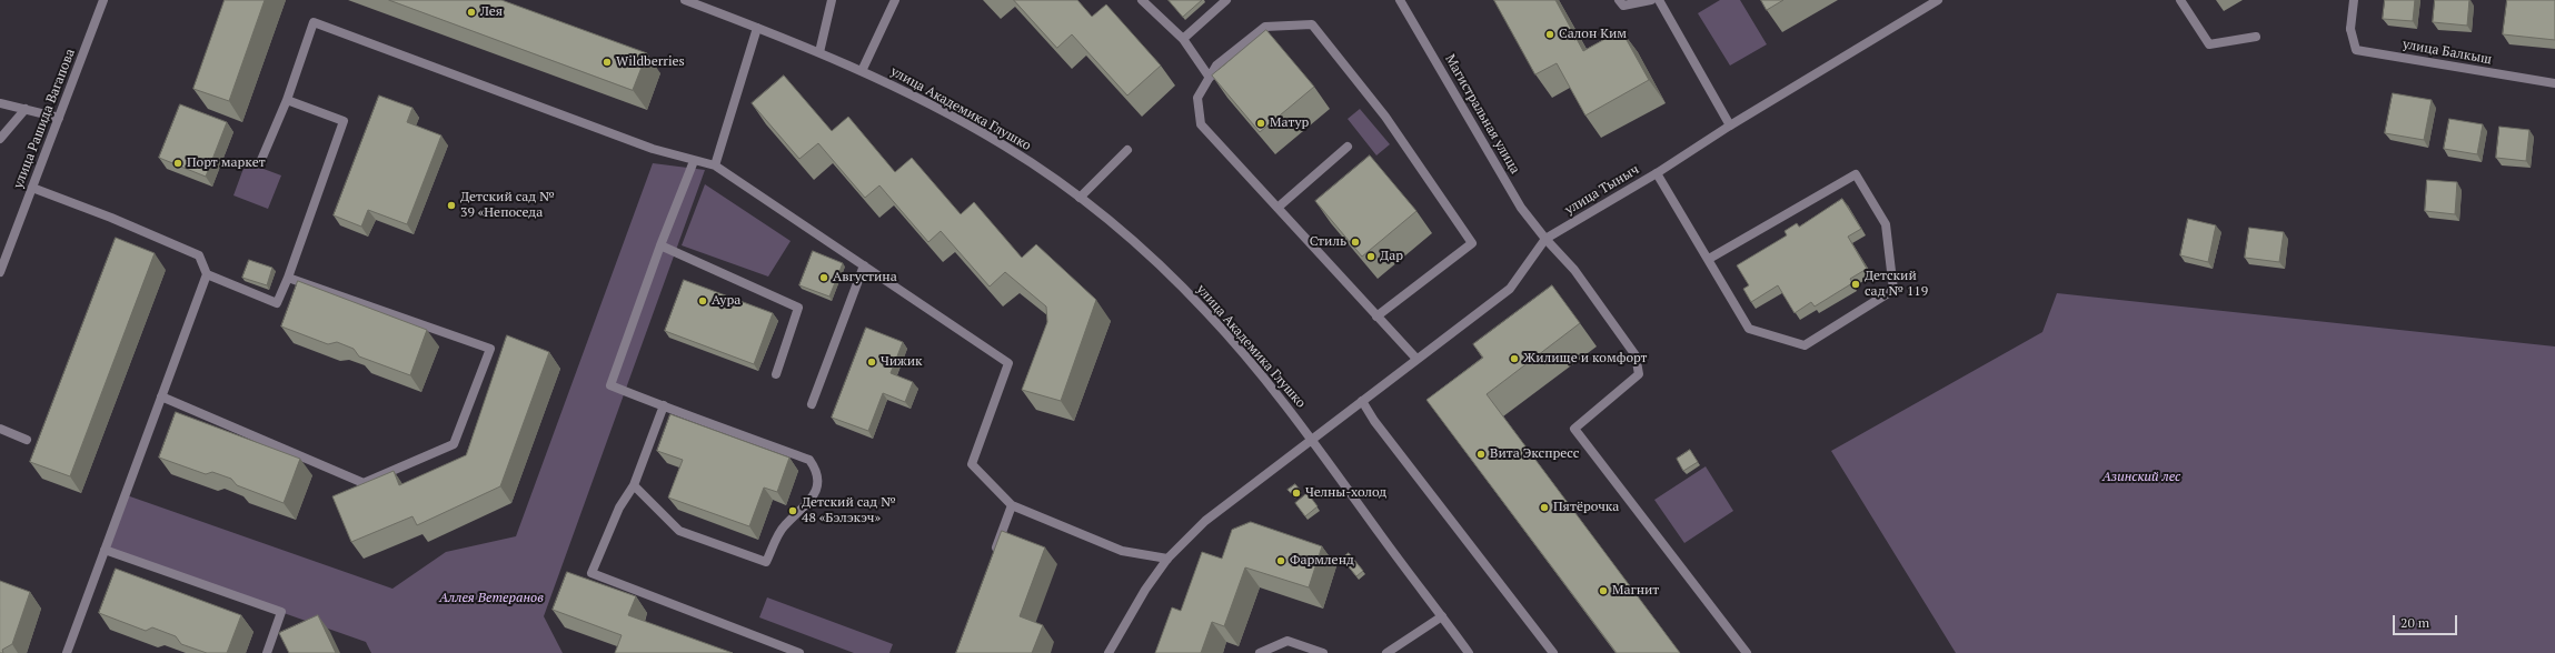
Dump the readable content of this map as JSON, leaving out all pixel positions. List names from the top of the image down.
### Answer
{
  "streets": {
    "street": [
      "улица Балкыш",
      "улица Академика Глушко",
      "Магистральная улица",
      "улица Рашида Вагапова",
      "улица Тыныч"
    ]
  },
  "crossings": [
    ["улица Академика Глушко", "улица Тыныч"],
    ["Магистральная улица", "улица Тыныч"]
  ],
  "parks": ["Азинский лес", "Аллея Ветеранов"],
  "places": [
    "Лея",
    "Салон Ким",
    "Wildberries",
    "Матур",
    "Порт маркет",
    "Детский сад № 39 «Непоседа",
    "Стиль",
    "Дар",
    "Августина",
    "Детский сад № 119",
    "Аура",
    "Жилище и комфорт",
    "Чижик",
    "Вита Экспресс",
    "Челны-холод",
    "Пятёрочка",
    "Детский сад № 48 «Бэлэкэч»",
    "Фармленд",
    "Магнит"
  ],
  "scale_bar": "20 m"
}
